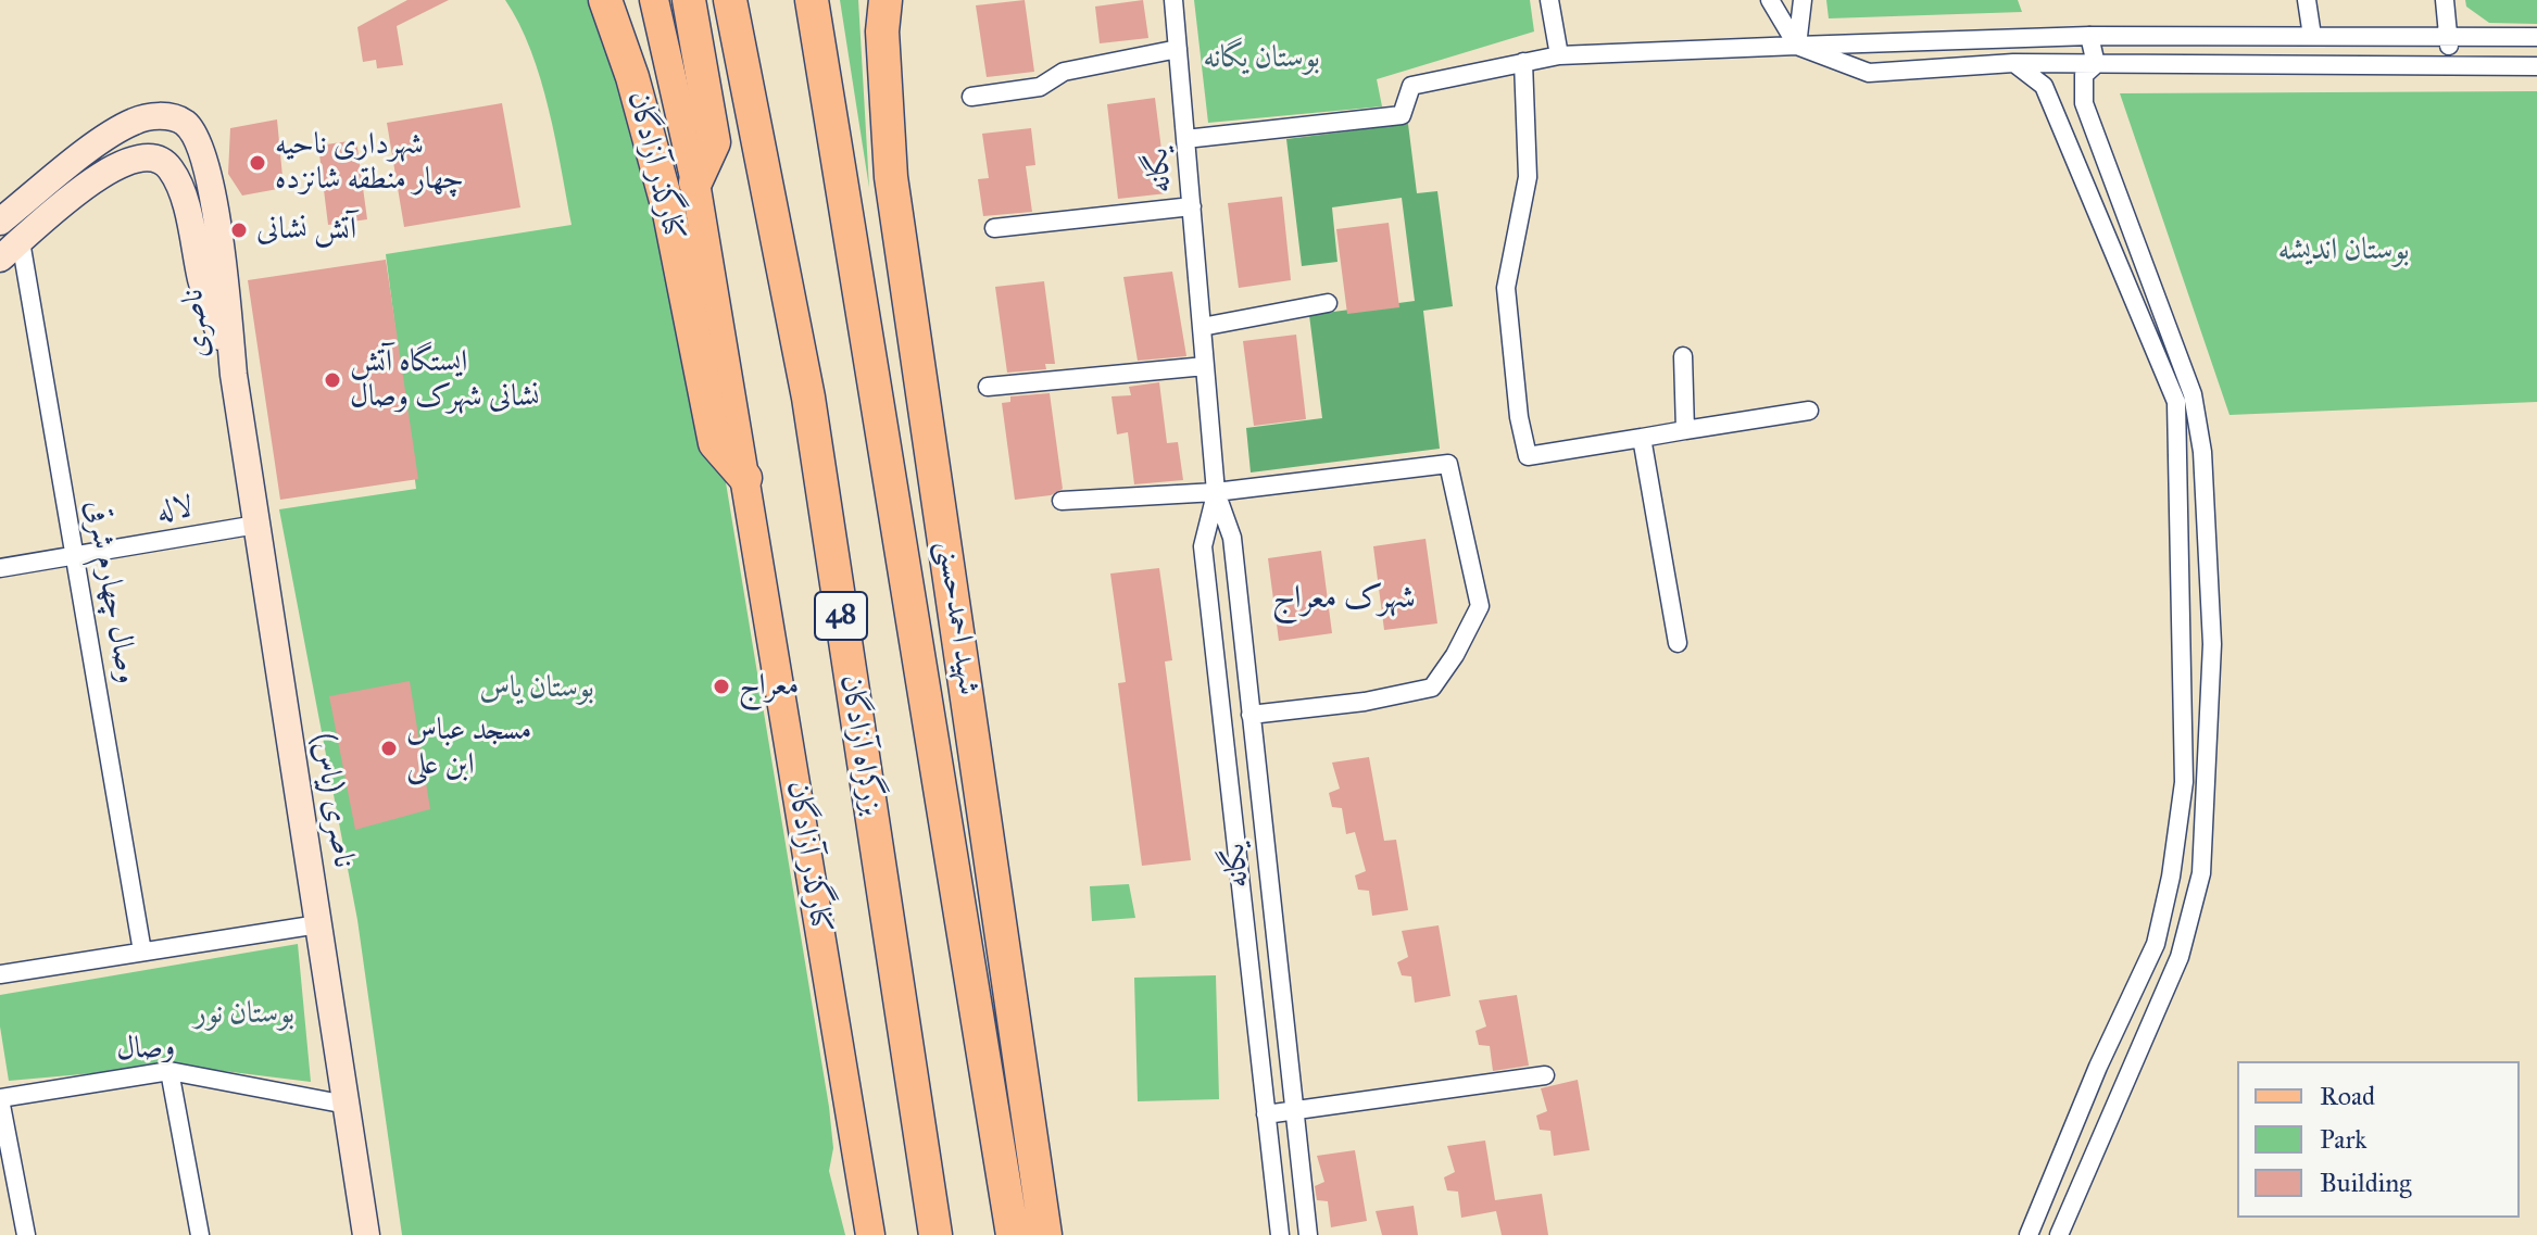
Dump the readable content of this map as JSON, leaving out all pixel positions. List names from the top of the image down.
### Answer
{
  "streets": {
    "highway": [
      "کنارگذر آزادگان",
      "48",
      "شهید احمدحسنی",
      "بزرگراه آزادگان"
    ],
    "street": [
      "یگانه",
      "ناصری",
      "لاله",
      "وصال چهارم شرقی",
      "ناصری (یاس)",
      "وصال"
    ]
  },
  "crossings": [
    ["ناصری", "وصال چهارم شرقی"],
    ["ناصری", "ناصری (یاس)"],
    ["لاله", "وصال چهارم شرقی"],
    ["لاله", "ناصری (یاس)"],
    ["ناصری (یاس)", "وصال"]
  ],
  "districts": ["شهرک معراج"],
  "parks": [
    "بوستان یگانه",
    "بوستان اندیشه",
    "بوستان یاس",
    "بوستان نور"
  ],
  "places": [
    "شهرداری ناحیه چهار منطقه شانزده",
    "آتش نشانی",
    "ایستگاه آتش نشانی شهرک وصال",
    "معراج",
    "مسجد عباس ابن علی"
  ],
  "legend": ["Road", "Park", "Building"]
}
